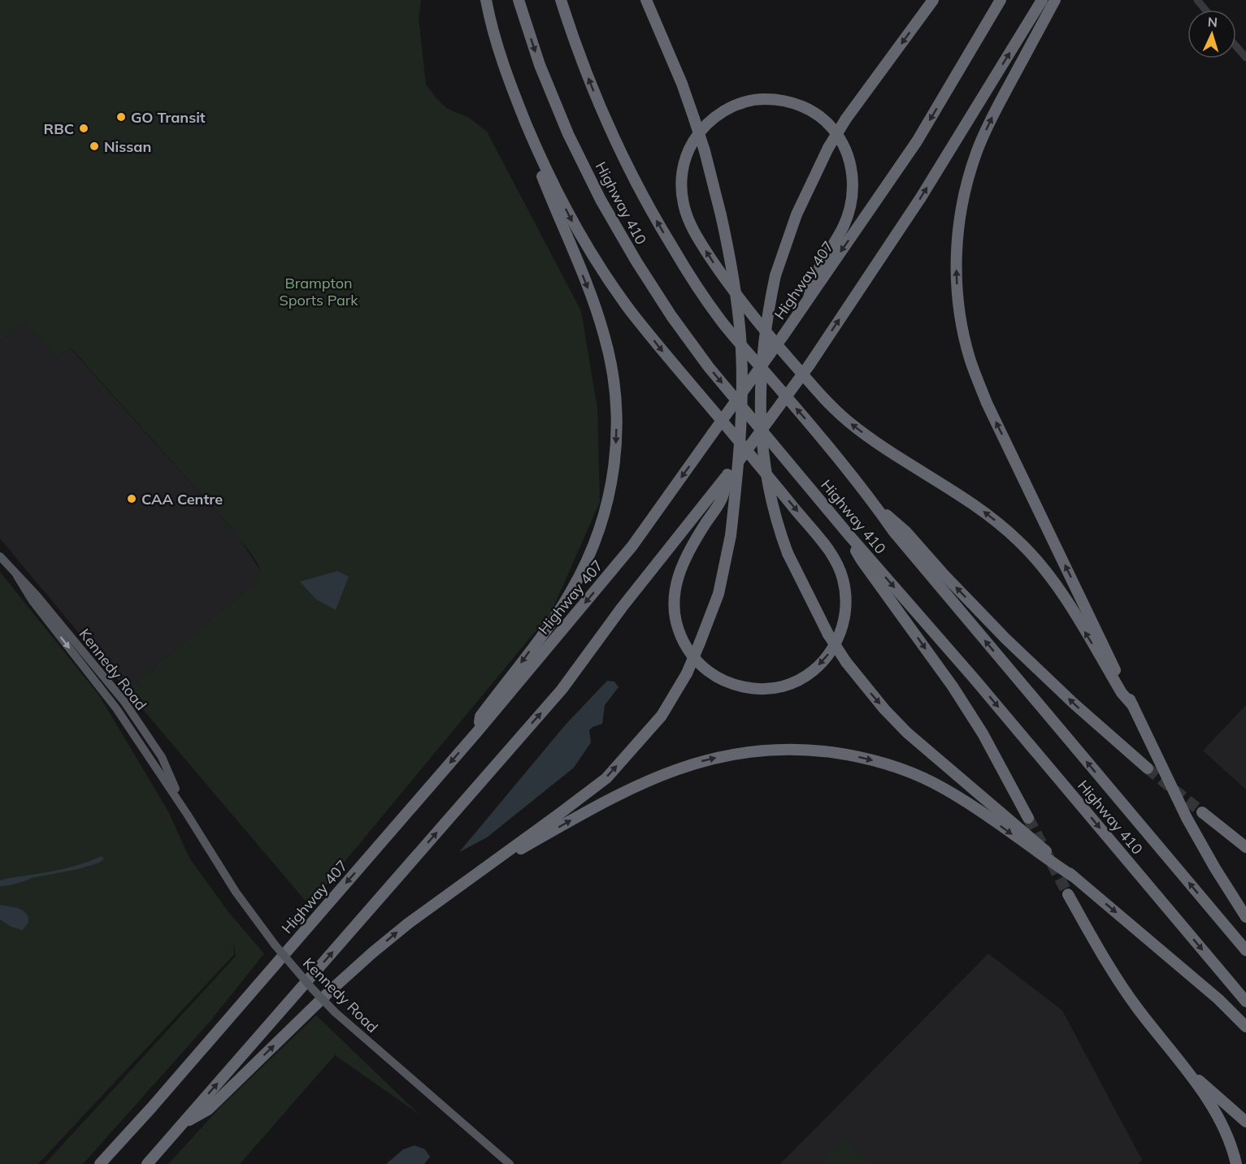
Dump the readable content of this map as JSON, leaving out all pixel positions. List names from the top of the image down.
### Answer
{
  "streets": {
    "highway": ["Highway 410", "Highway 407"],
    "main road": ["Kennedy Road"]
  },
  "parks": ["Brampton Sports Park"],
  "places": [
    "GO Transit",
    "RBC",
    "Nissan",
    "CAA Centre"
  ],
  "north": "top"
}
